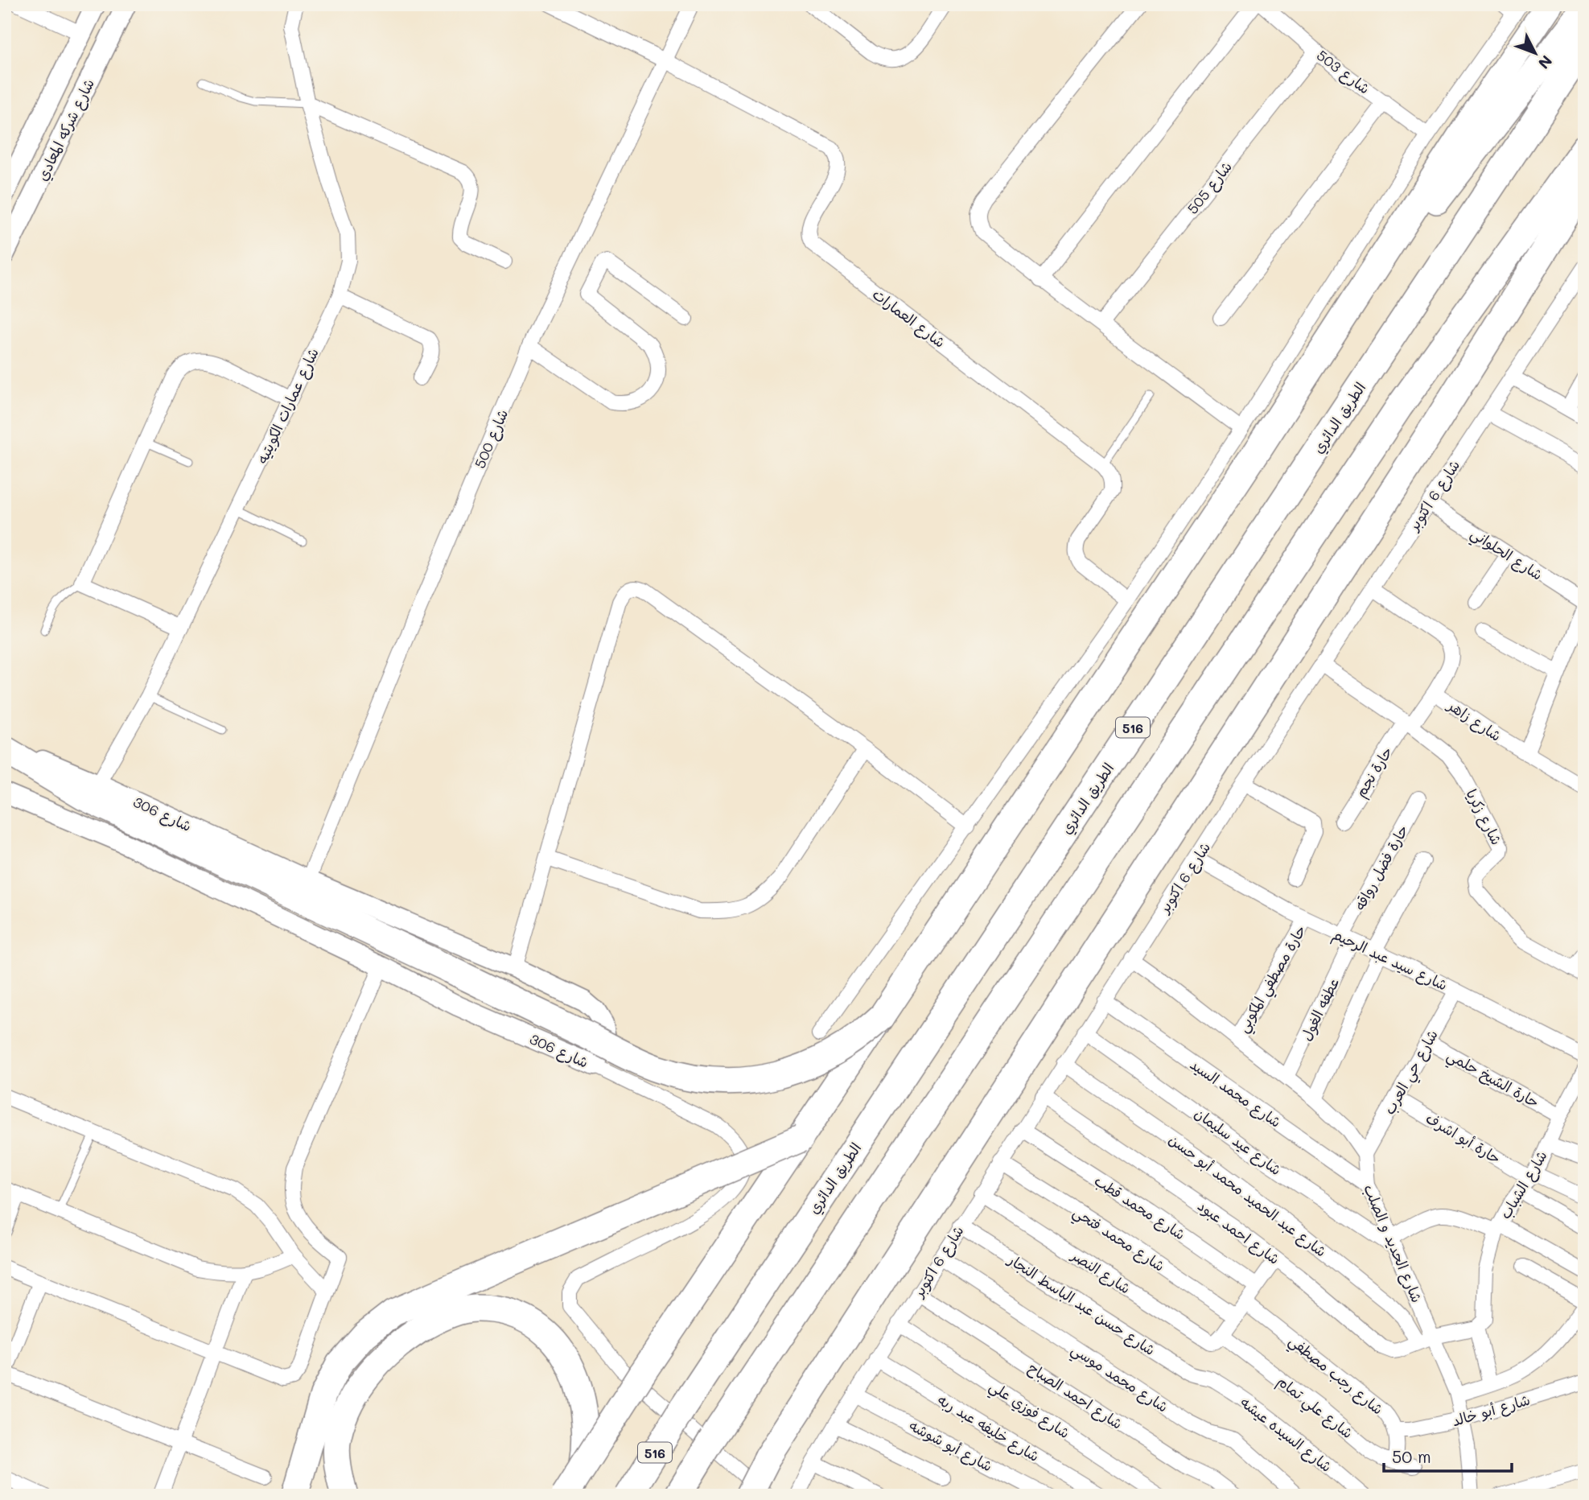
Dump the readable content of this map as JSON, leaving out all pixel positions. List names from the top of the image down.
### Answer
{
  "streets": {
    "highway": ["الطريق الدائري", "516"],
    "street": [
      "شارع 503",
      "شارع شركه المعادي",
      "شارع 505",
      "شارع العمارات",
      "شارع عمارات الكويتيه",
      "شارع 500",
      "شارع 6 اكتوبر",
      "شارع الحلواني",
      "شارع زاهر",
      "حارة نجم",
      "شارع 306",
      "شارع زكريا",
      "حارة فضل رواقه",
      "شارع سيد عبد الرحيم",
      "حارة مصطفي المكوبي",
      "عطفه الغول",
      "شارع حي العرب",
      "حارة الشيخ حلمي",
      "شارع محمد السيد",
      "حارة أبو اشرف",
      "شارع عيد سليمان",
      "شارع الشباب",
      "شارع عبد الحميد محمد أبو حسن",
      "شارع محمد قطب",
      "شارع احمد عبود",
      "شارع محمد فتحي",
      "شارع الحديد و الصلب",
      "شارع النصر",
      "شارع حسن عبد الباسط النجار",
      "شارع رجب مصطفي",
      "شارع محمد موسي",
      "شارع احمد الصباح",
      "شارع علي تمام",
      "شارع فوزي علي",
      "شارع أبو خالد",
      "شارع خليفه عبد ربه",
      "شارع السيده عيشه",
      "شارع أبو شوشه"
    ]
  },
  "crossings": [
    ["شارع 503", "شارع 505"],
    ["شارع العمارات", "شارع 500"],
    ["شارع عمارات الكويتيه", "شارع 306"],
    ["شارع 500", "شارع 306"],
    ["شارع 6 اكتوبر", "شارع الحلواني"],
    ["شارع 6 اكتوبر", "شارع زاهر"],
    ["شارع 6 اكتوبر", "شارع زكريا"],
    ["شارع 6 اكتوبر", "شارع سيد عبد الرحيم"],
    ["شارع 6 اكتوبر", "شارع محمد السيد"],
    ["شارع 6 اكتوبر", "شارع عيد سليمان"],
    ["شارع 6 اكتوبر", "شارع عبد الحميد محمد أبو حسن"],
    ["شارع 6 اكتوبر", "شارع محمد قطب"],
    ["شارع 6 اكتوبر", "شارع احمد عبود"],
    ["شارع 6 اكتوبر", "شارع محمد فتحي"],
    ["شارع 6 اكتوبر", "شارع النصر"],
    ["شارع 6 اكتوبر", "شارع حسن عبد الباسط النجار"],
    ["شارع 6 اكتوبر", "شارع محمد موسي"],
    ["شارع 6 اكتوبر", "شارع احمد الصباح"],
    ["شارع 6 اكتوبر", "شارع فوزي علي"],
    ["شارع 6 اكتوبر", "شارع خليفه عبد ربه"],
    ["شارع 6 اكتوبر", "شارع أبو شوشه"],
    ["شارع زاهر", "حارة نجم"],
    ["حارة نجم", "شارع زكريا"],
    ["حارة فضل رواقه", "شارع سيد عبد الرحيم"],
    ["حارة فضل رواقه", "عطفه الغول"],
    ["شارع سيد عبد الرحيم", "حارة مصطفي المكوبي"],
    ["شارع سيد عبد الرحيم", "عطفه الغول"],
    ["شارع سيد عبد الرحيم", "شارع حي العرب"],
    ["شارع حي العرب", "حارة الشيخ حلمي"],
    ["شارع حي العرب", "حارة أبو اشرف"],
    ["شارع حي العرب", "شارع الحديد و الصلب"],
    ["حارة الشيخ حلمي", "شارع الشباب"],
    ["شارع محمد السيد", "شارع الحديد و الصلب"],
    ["حارة أبو اشرف", "شارع الشباب"],
    ["شارع عيد سليمان", "شارع الحديد و الصلب"],
    ["شارع عبد الحميد محمد أبو حسن", "شارع احمد عبود"],
    ["شارع احمد عبود", "شارع الحديد و الصلب"],
    ["شارع الحديد و الصلب", "شارع أبو خالد"],
    ["شارع النصر", "شارع علي تمام"],
    ["شارع حسن عبد الباسط النجار", "شارع السيده عيشه"],
    ["شارع رجب مصطفي", "شارع أبو خالد"]
  ],
  "scale_bar": "50 m",
  "north": "bottom right"
}
